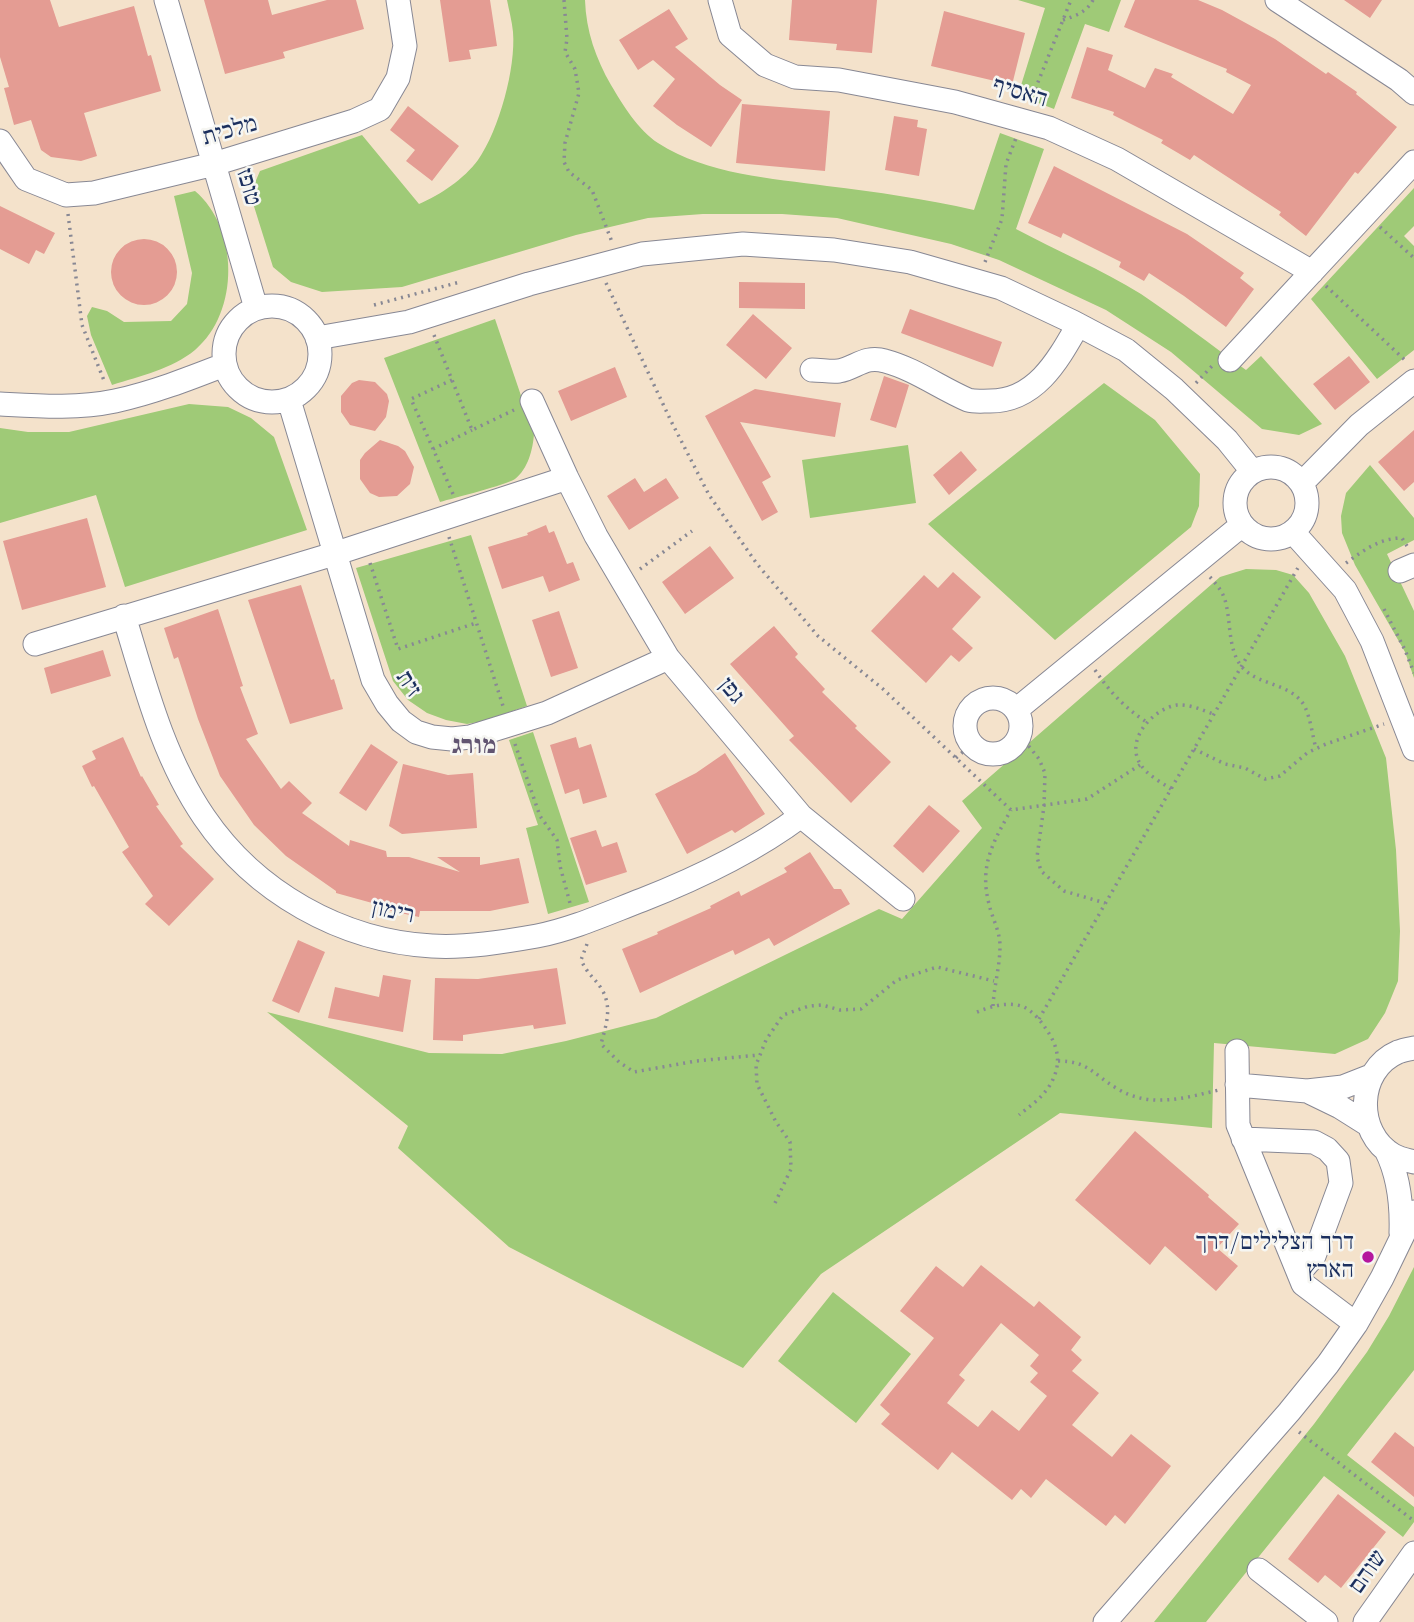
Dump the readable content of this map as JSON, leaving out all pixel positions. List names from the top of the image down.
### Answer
{
  "streets": {
    "street": [
      "האסיף",
      "מלכית",
      "טופז",
      "זית",
      "גפן",
      "רימון",
      "שוהם"
    ]
  },
  "crossings": [
    ["מלכית", "טופז"],
    ["טופז", "זית"],
    ["זית", "גפן"],
    ["גפן", "רימון"]
  ],
  "districts": ["מורג"],
  "places": ["דרך הצלילים/דרך הארץ"]
}
